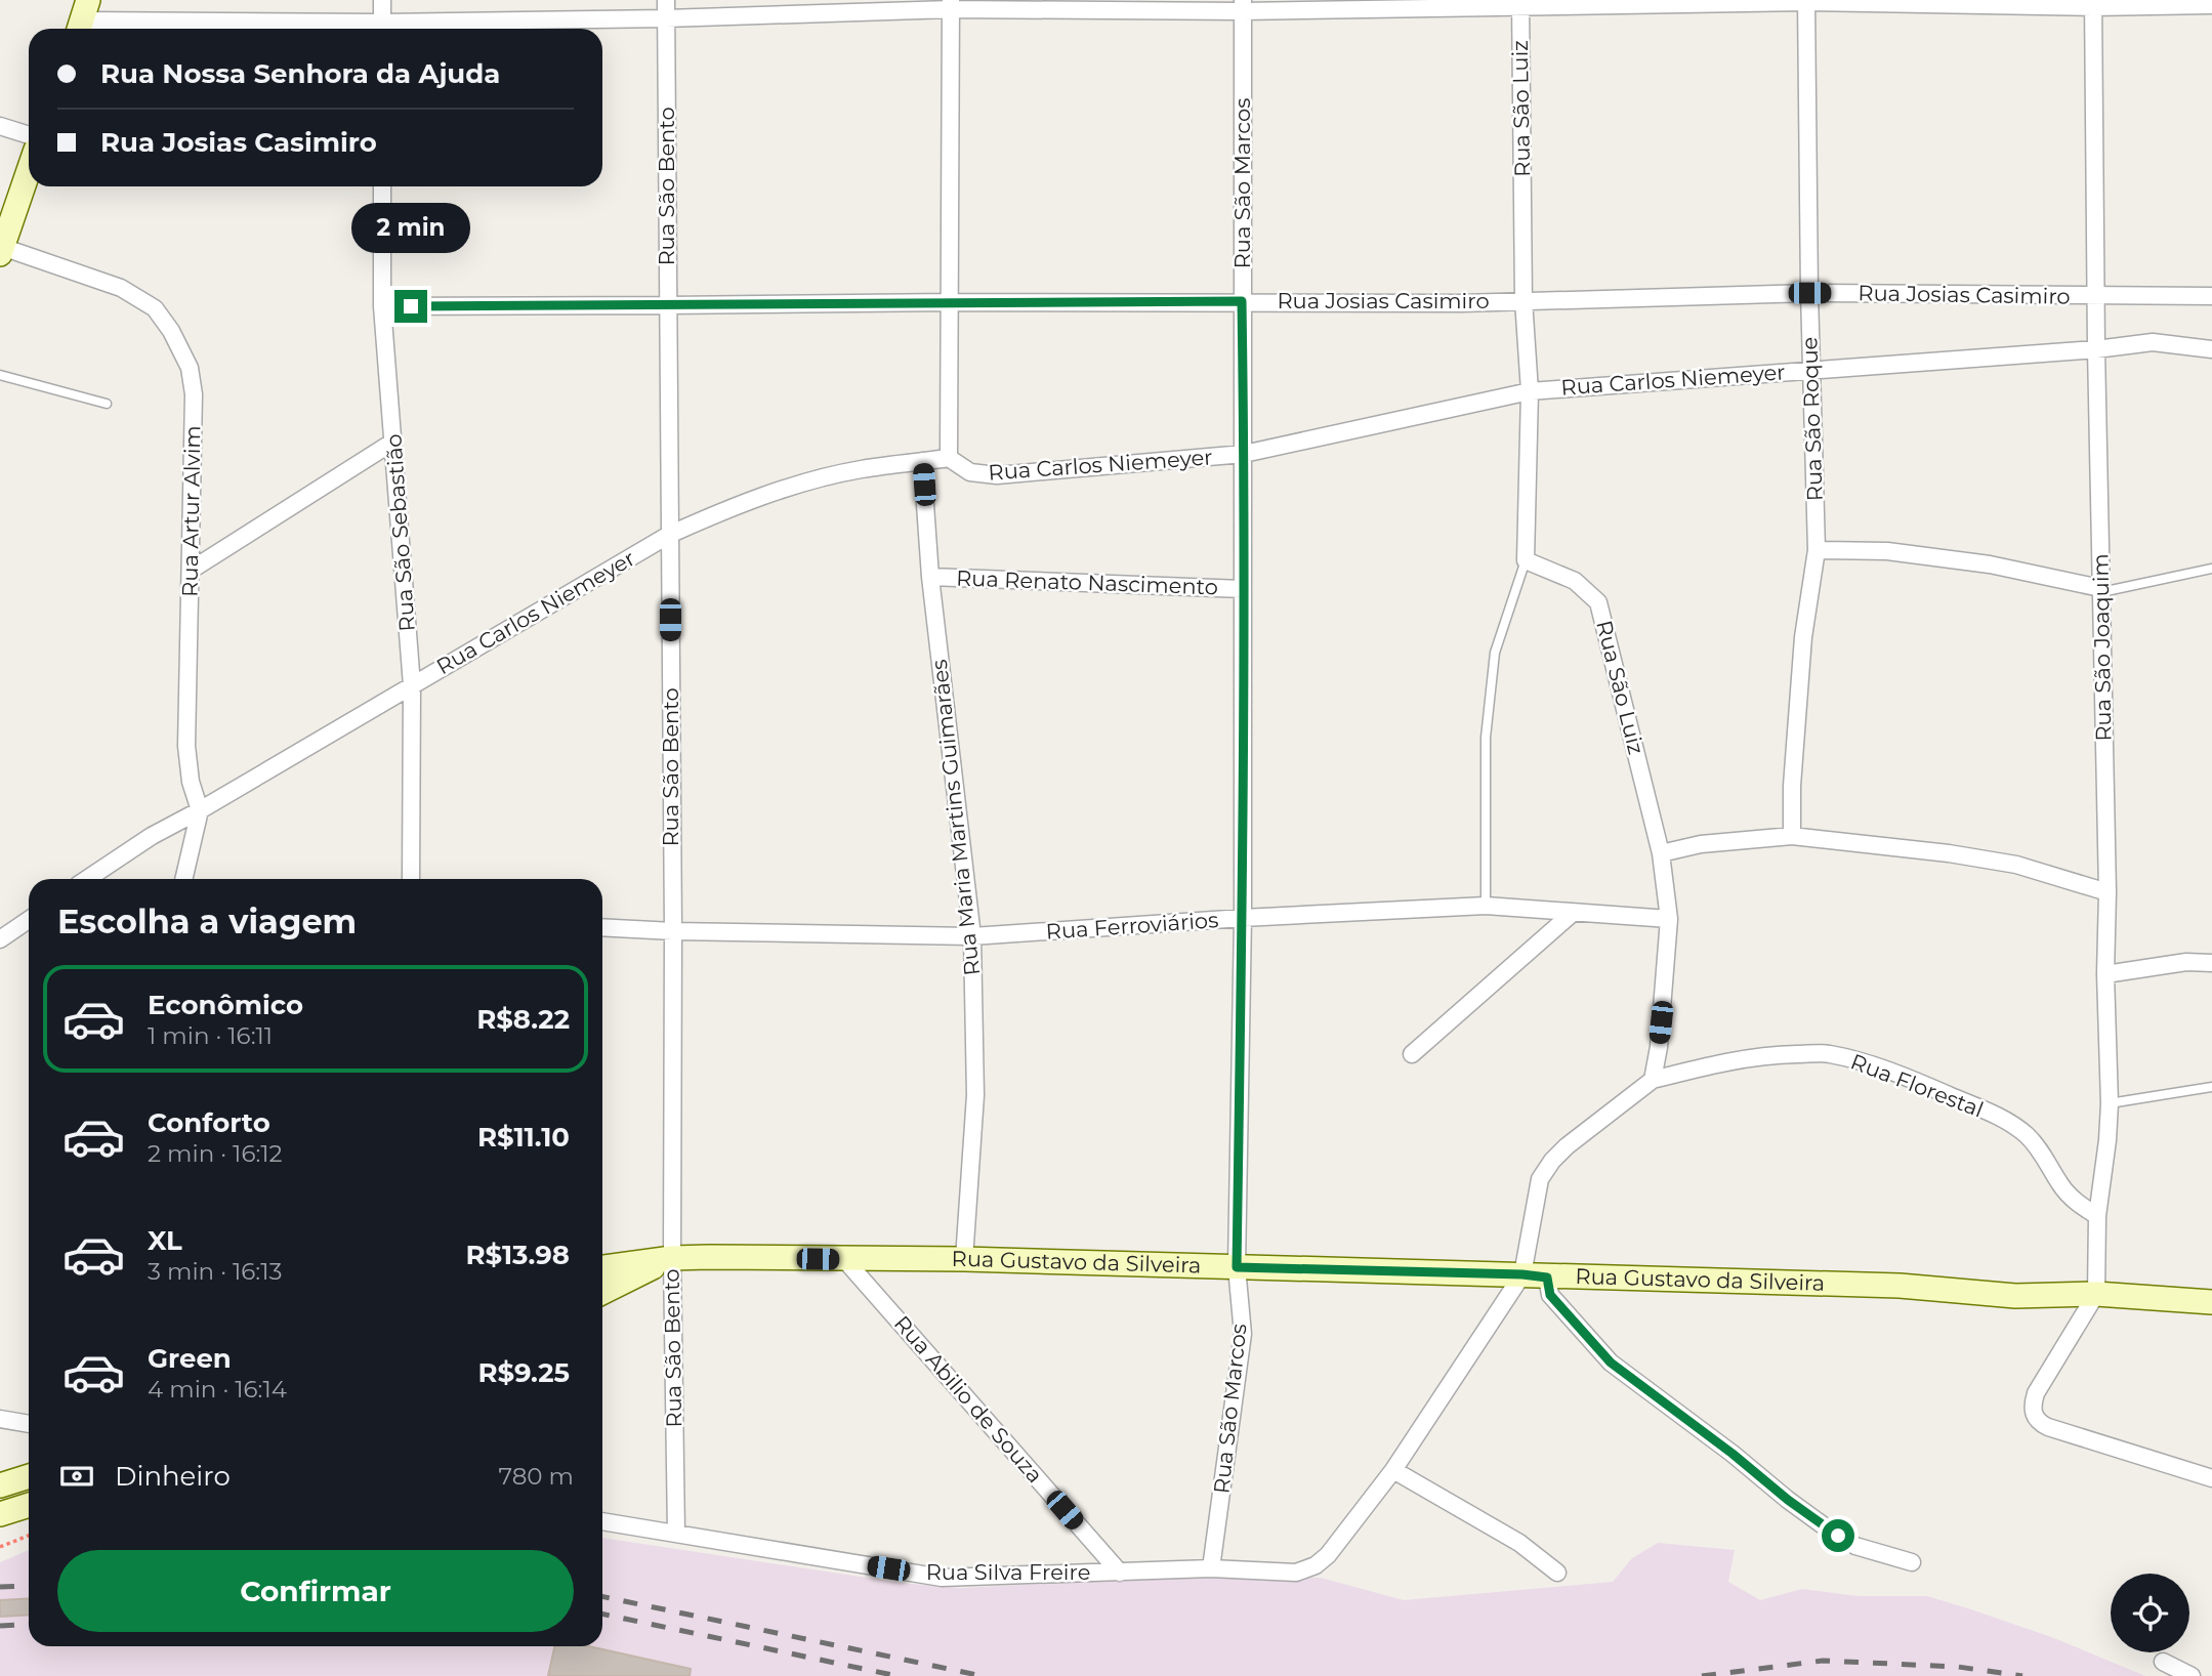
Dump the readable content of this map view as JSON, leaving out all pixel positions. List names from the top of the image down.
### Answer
{
  "streets": {
    "main road": ["Rua Gustavo da Silveira"],
    "street": [
      "Rua São Luiz",
      "Rua São Marcos",
      "Rua São Bento",
      "Rua Josias Casimiro",
      "Rua Carlos Niemeyer",
      "Rua São Roque",
      "Rua Artur Alvim",
      "Rua São Sebastião",
      "Rua Renato Nascimento",
      "Rua São Joaquim",
      "Rua Maria Martins Guimarães",
      "Rua Ferroviários",
      "Rua Florestal",
      "Rua Abilio de Souza",
      "Rua Silva Freire"
    ]
  },
  "crossings": [
    ["Rua São Luiz", "Rua Josias Casimiro"],
    ["Rua São Luiz", "Rua Carlos Niemeyer"],
    ["Rua São Luiz", "Rua Ferroviários"],
    ["Rua São Luiz", "Rua Florestal"],
    ["Rua São Marcos", "Rua Josias Casimiro"],
    ["Rua São Marcos", "Rua Carlos Niemeyer"],
    ["Rua São Marcos", "Rua Renato Nascimento"],
    ["Rua São Marcos", "Rua Ferroviários"],
    ["Rua São Marcos", "Rua Gustavo da Silveira"],
    ["Rua São Marcos", "Rua Silva Freire"],
    ["Rua São Bento", "Rua Josias Casimiro"],
    ["Rua São Bento", "Rua Carlos Niemeyer"],
    ["Rua São Bento", "Rua Ferroviários"],
    ["Rua São Bento", "Rua Gustavo da Silveira"],
    ["Rua São Bento", "Rua Silva Freire"],
    ["Rua Josias Casimiro", "Rua São Roque"],
    ["Rua Josias Casimiro", "Rua São Sebastião"],
    ["Rua Josias Casimiro", "Rua São Joaquim"],
    ["Rua Carlos Niemeyer", "Rua São Roque"],
    ["Rua Carlos Niemeyer", "Rua Artur Alvim"],
    ["Rua Carlos Niemeyer", "Rua São Sebastião"],
    ["Rua Carlos Niemeyer", "Rua São Joaquim"],
    ["Rua Carlos Niemeyer", "Rua Maria Martins Guimarães"],
    ["Rua Renato Nascimento", "Rua Maria Martins Guimarães"],
    ["Rua São Joaquim", "Rua Florestal"],
    ["Rua São Joaquim", "Rua Gustavo da Silveira"],
    ["Rua Maria Martins Guimarães", "Rua Ferroviários"],
    ["Rua Maria Martins Guimarães", "Rua Gustavo da Silveira"],
    ["Rua Gustavo da Silveira", "Rua Abilio de Souza"],
    ["Rua Abilio de Souza", "Rua Silva Freire"]
  ],
  "page": {
    "banner": ["Rua Nossa Senhora da Ajuda", "Rua Josias Casimiro"],
    "bubble": "2 min",
    "heading": "Escolha a viagem",
    "list": [
      {
        "name": "Econômico",
        "note": "1 min · 16:11",
        "value": "R$8.22"
      },
      {
        "name": "Conforto",
        "note": "2 min · 16:12",
        "value": "R$11.10"
      },
      {
        "name": "XL",
        "note": "3 min · 16:13",
        "value": "R$13.98"
      },
      {
        "name": "Green",
        "note": "4 min · 16:14",
        "value": "R$9.25"
      }
    ],
    "pay": ["Dinheiro", "780 m"],
    "buttons": "Confirmar"
  }
}
